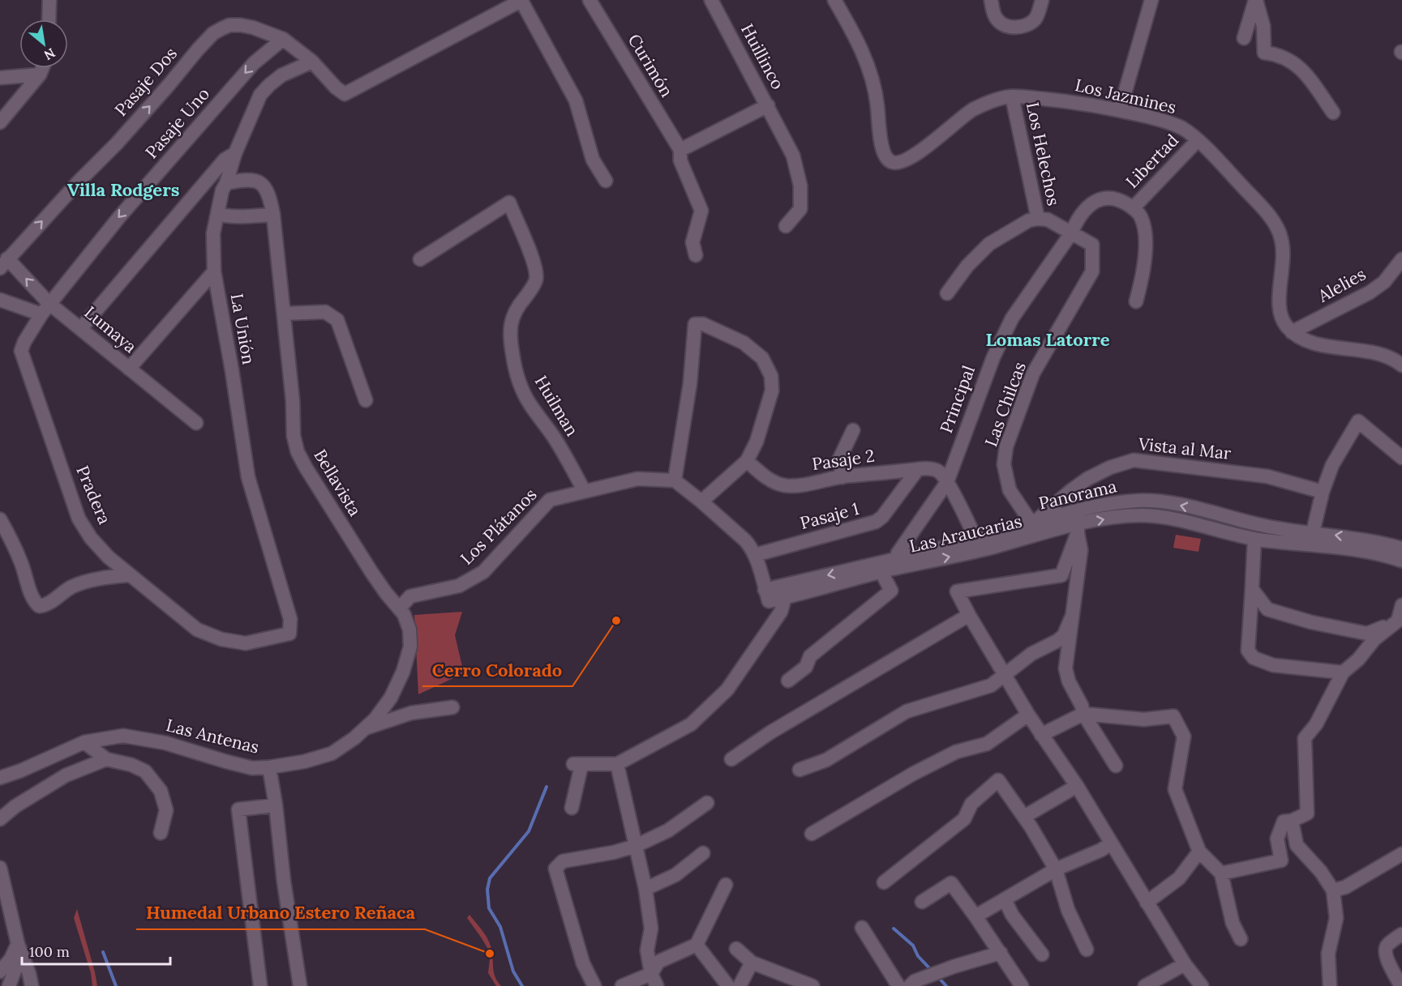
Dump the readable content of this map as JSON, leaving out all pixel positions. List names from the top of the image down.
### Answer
{
  "streets": {
    "street": [
      "Huillinco",
      "Curimón",
      "Pasaje Dos",
      "Los Jazmines",
      "Pasaje Uno",
      "Los Helechos",
      "Libertad",
      "Alelies",
      "La Unión",
      "Lumaya",
      "Principal",
      "Las Chilcas",
      "Huilman",
      "Vista al Mar",
      "Pasaje 2",
      "Bellavista",
      "Pradera",
      "Panorama",
      "Pasaje 1",
      "Los Plátanos",
      "Las Araucarias",
      "Las Antenas"
    ]
  },
  "crossings": [
    ["Pasaje Dos", "Pasaje Uno"],
    ["Pasaje Dos", "La Unión"],
    ["Pasaje Dos", "Lumaya"],
    ["Los Jazmines", "Los Helechos"],
    ["Los Jazmines", "Libertad"],
    ["Los Jazmines", "Alelies"],
    ["Pasaje Uno", "Lumaya"],
    ["Pasaje Uno", "Pradera"],
    ["Libertad", "Principal"],
    ["La Unión", "Bellavista"],
    ["La Unión", "Pradera"],
    ["Lumaya", "Pradera"],
    ["Principal", "Las Chilcas"],
    ["Principal", "Pasaje 2"],
    ["Principal", "Panorama"],
    ["Las Chilcas", "Vista al Mar"],
    ["Las Chilcas", "Panorama"],
    ["Huilman", "Los Plátanos"],
    ["Vista al Mar", "Panorama"],
    ["Pasaje 2", "Pasaje 1"],
    ["Bellavista", "Los Plátanos"],
    ["Bellavista", "Las Antenas"],
    ["Panorama", "Las Araucarias"],
    ["Los Plátanos", "Las Antenas"]
  ],
  "one_way": ["Panorama", "Las Araucarias"],
  "districts": ["Villa Rodgers", "Lomas Latorre"],
  "places": ["Cerro Colorado", "Humedal Urbano Estero Reñaca"],
  "scale_bar": "100 m",
  "north": "bottom right"
}
